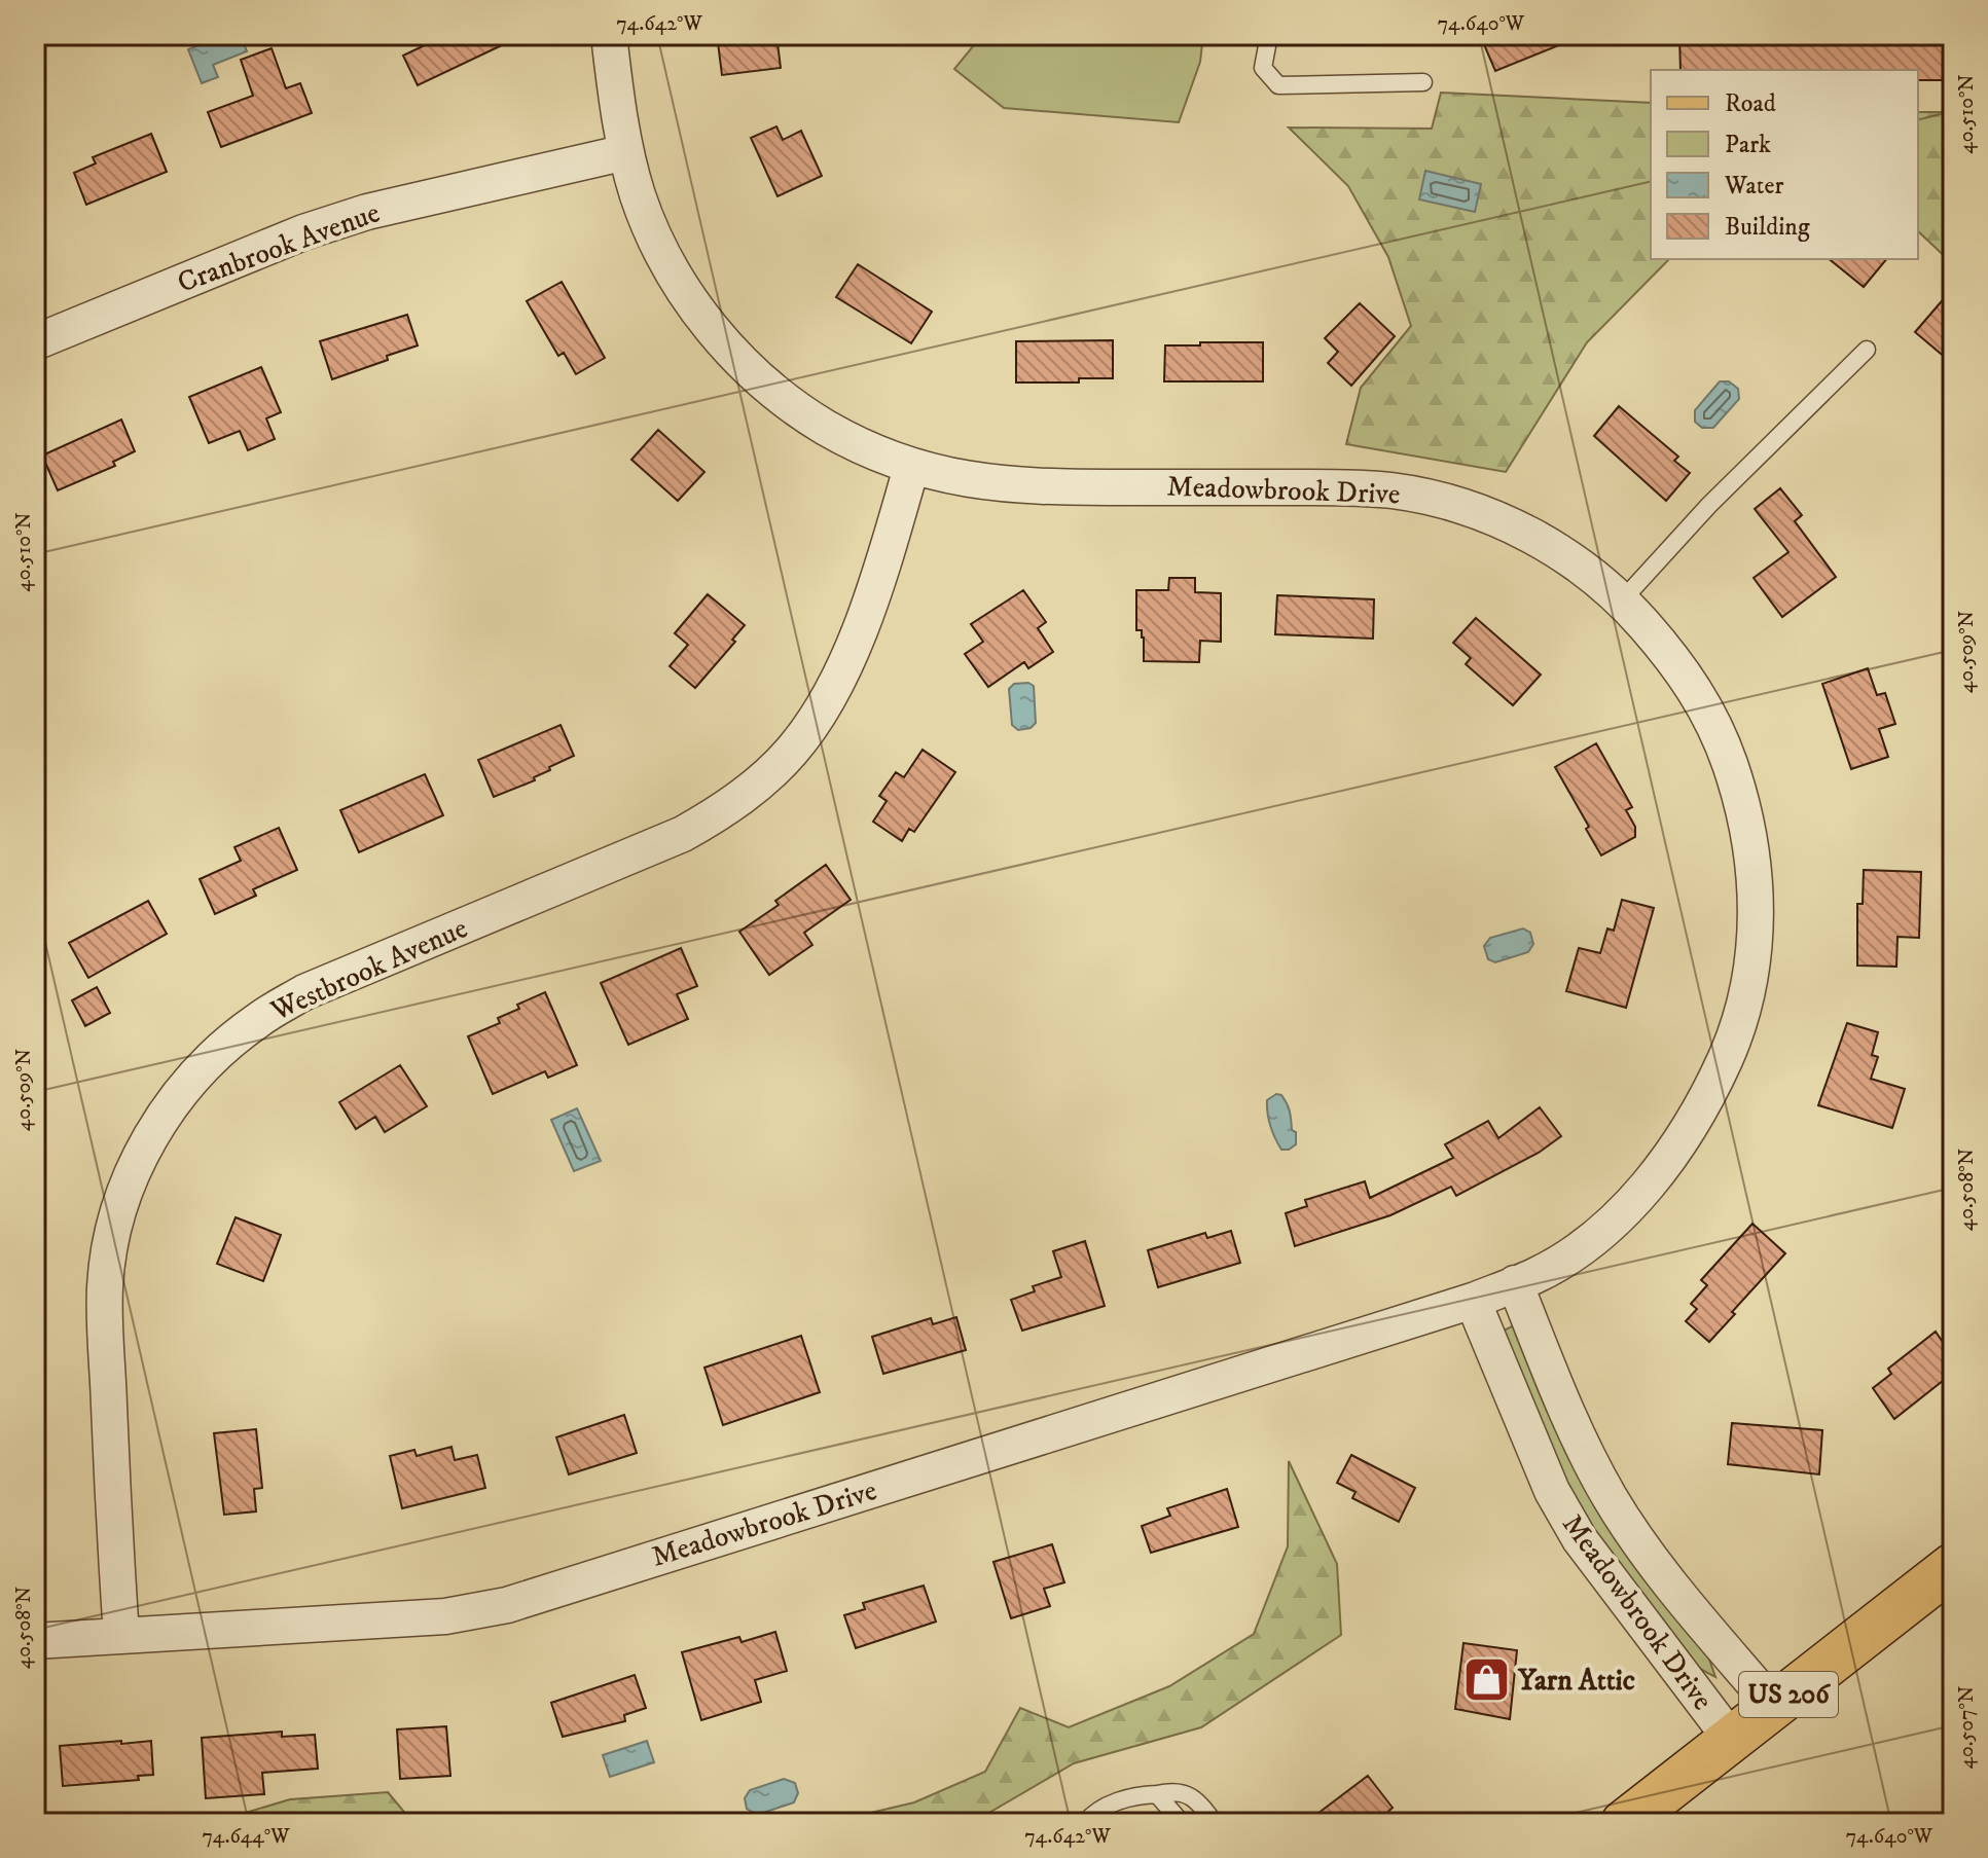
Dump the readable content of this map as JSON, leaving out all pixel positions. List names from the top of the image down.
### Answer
{
  "streets": {
    "main road": ["US 206"],
    "street": ["Cranbrook Avenue", "Meadowbrook Drive", "Westbrook Avenue"]
  },
  "crossings": [
    ["Cranbrook Avenue", "Meadowbrook Drive"],
    ["Meadowbrook Drive", "Westbrook Avenue"],
    ["Meadowbrook Drive", "US 206"]
  ],
  "places": {
    "shop": ["Yarn Attic"]
  },
  "legend": [
    "Road",
    "Park",
    "Water",
    "Building"
  ],
  "coordinates": [
    "74.642°W",
    "74.640°W",
    "40.510°N",
    "40.509°N",
    "40.508°N",
    "40.507°N",
    "74.644°W"
  ]
}
